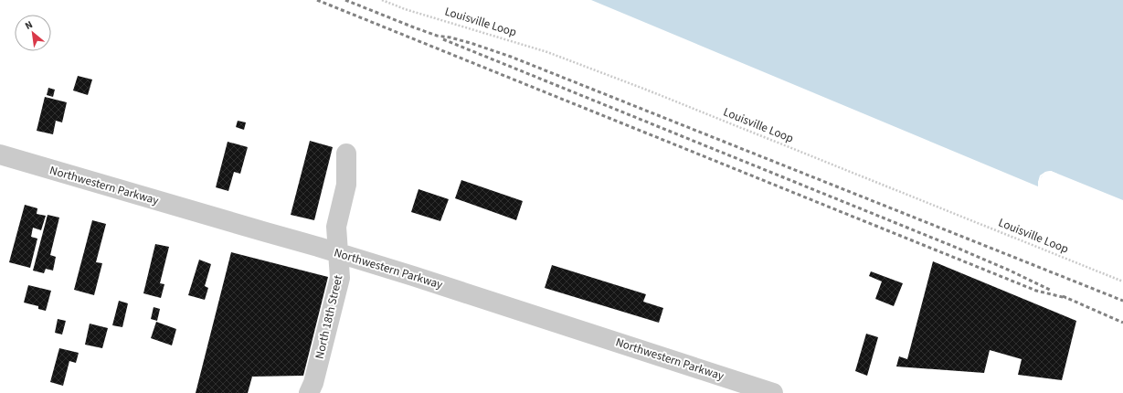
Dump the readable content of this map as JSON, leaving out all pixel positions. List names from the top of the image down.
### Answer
{
  "streets": {
    "street": ["Northwestern Parkway", "North 18th Street"],
    "path": ["Louisville Loop"]
  },
  "crossings": [
    ["Northwestern Parkway", "North 18th Street"]
  ],
  "north": "top left"
}
